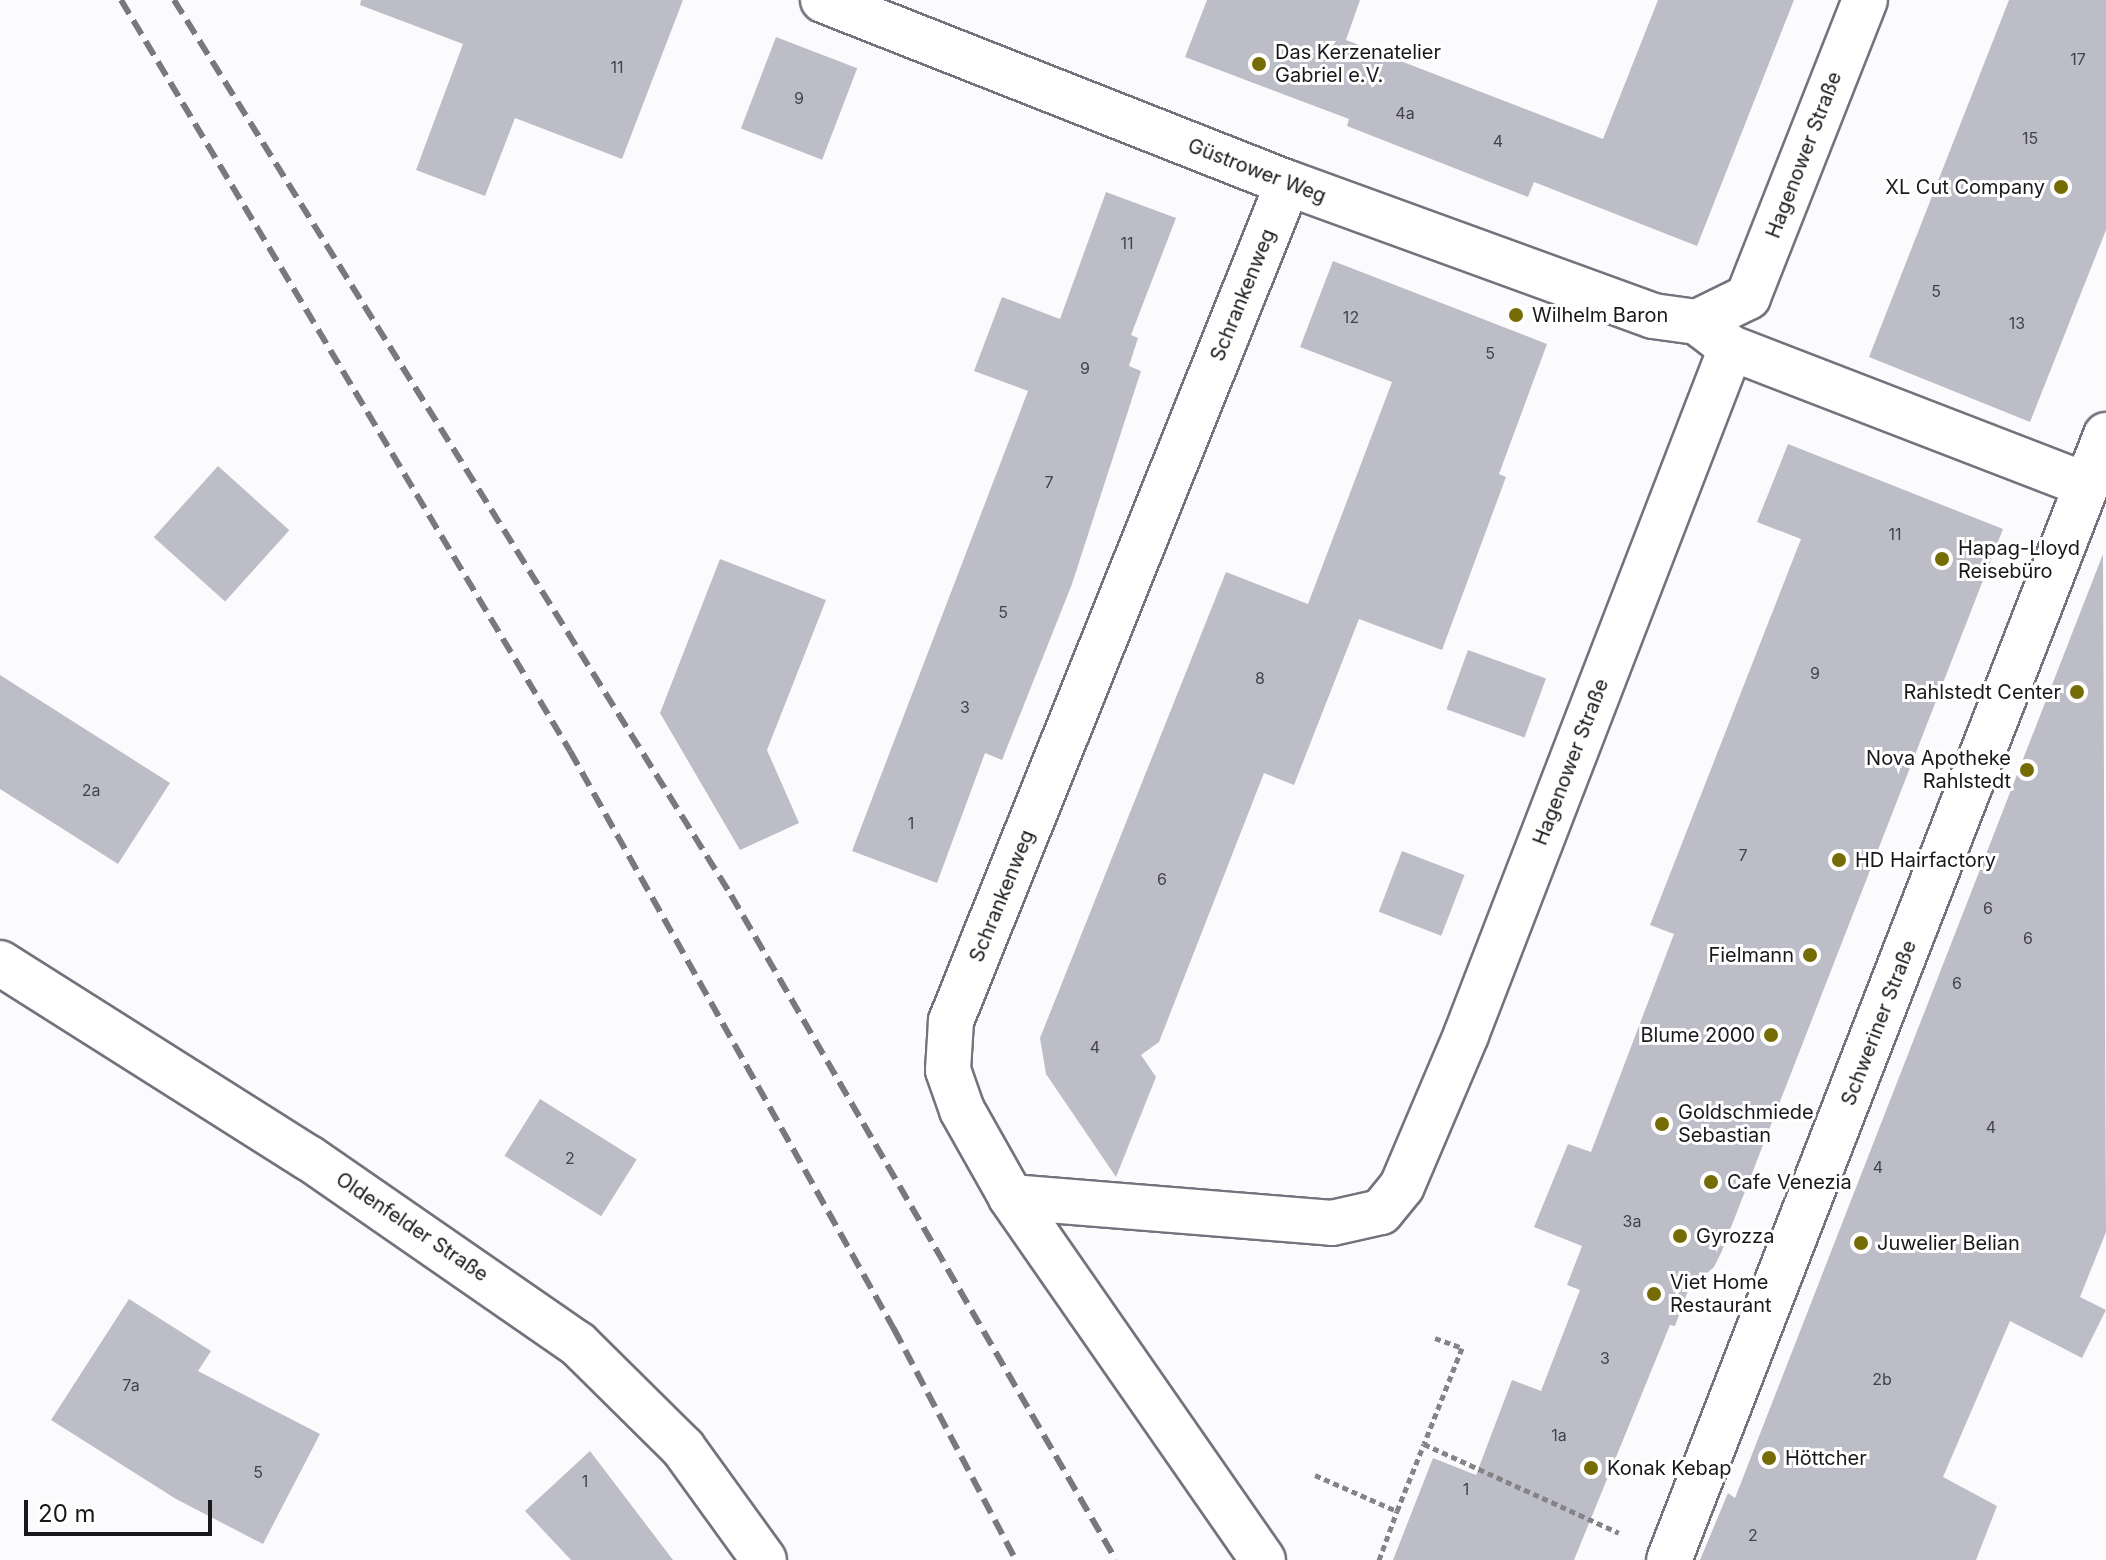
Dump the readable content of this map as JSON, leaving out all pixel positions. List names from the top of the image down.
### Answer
{
  "streets": {
    "street": [
      "Hagenower Straße",
      "Güstrower Weg",
      "Schrankenweg",
      "Schweriner Straße",
      "Oldenfelder Straße"
    ]
  },
  "crossings": [
    ["Hagenower Straße", "Güstrower Weg"],
    ["Hagenower Straße", "Schrankenweg"],
    ["Güstrower Weg", "Schrankenweg"]
  ],
  "places": [
    "Das Kerzenatelier Gabriel e.V.",
    "XL Cut Company",
    "Wilhelm Baron",
    "Hapag-Lloyd Reisebüro",
    "Rahlstedt Center",
    "Nova Apotheke Rahlstedt",
    "HD Hairfactory",
    "Fielmann",
    "Blume 2000",
    "Goldschmiede Sebastian",
    "Cafe Venezia",
    "Gyrozza",
    "Juwelier Belian",
    "Viet Home Restaurant",
    "Höttcher",
    "Konak Kebap"
  ],
  "house_numbers": [
    "17",
    "11",
    "9",
    "4a",
    "15",
    "4",
    "11",
    "5",
    "12",
    "13",
    "5",
    "9",
    "7",
    "11",
    "5",
    "9",
    "8",
    "3",
    "2a",
    "1",
    "7",
    "6",
    "6",
    "6",
    "6",
    "4",
    "4",
    "2",
    "4",
    "3a",
    "3",
    "2b",
    "7a",
    "1a",
    "5",
    "1",
    "1",
    "2"
  ],
  "scale_bar": "20 m"
}
